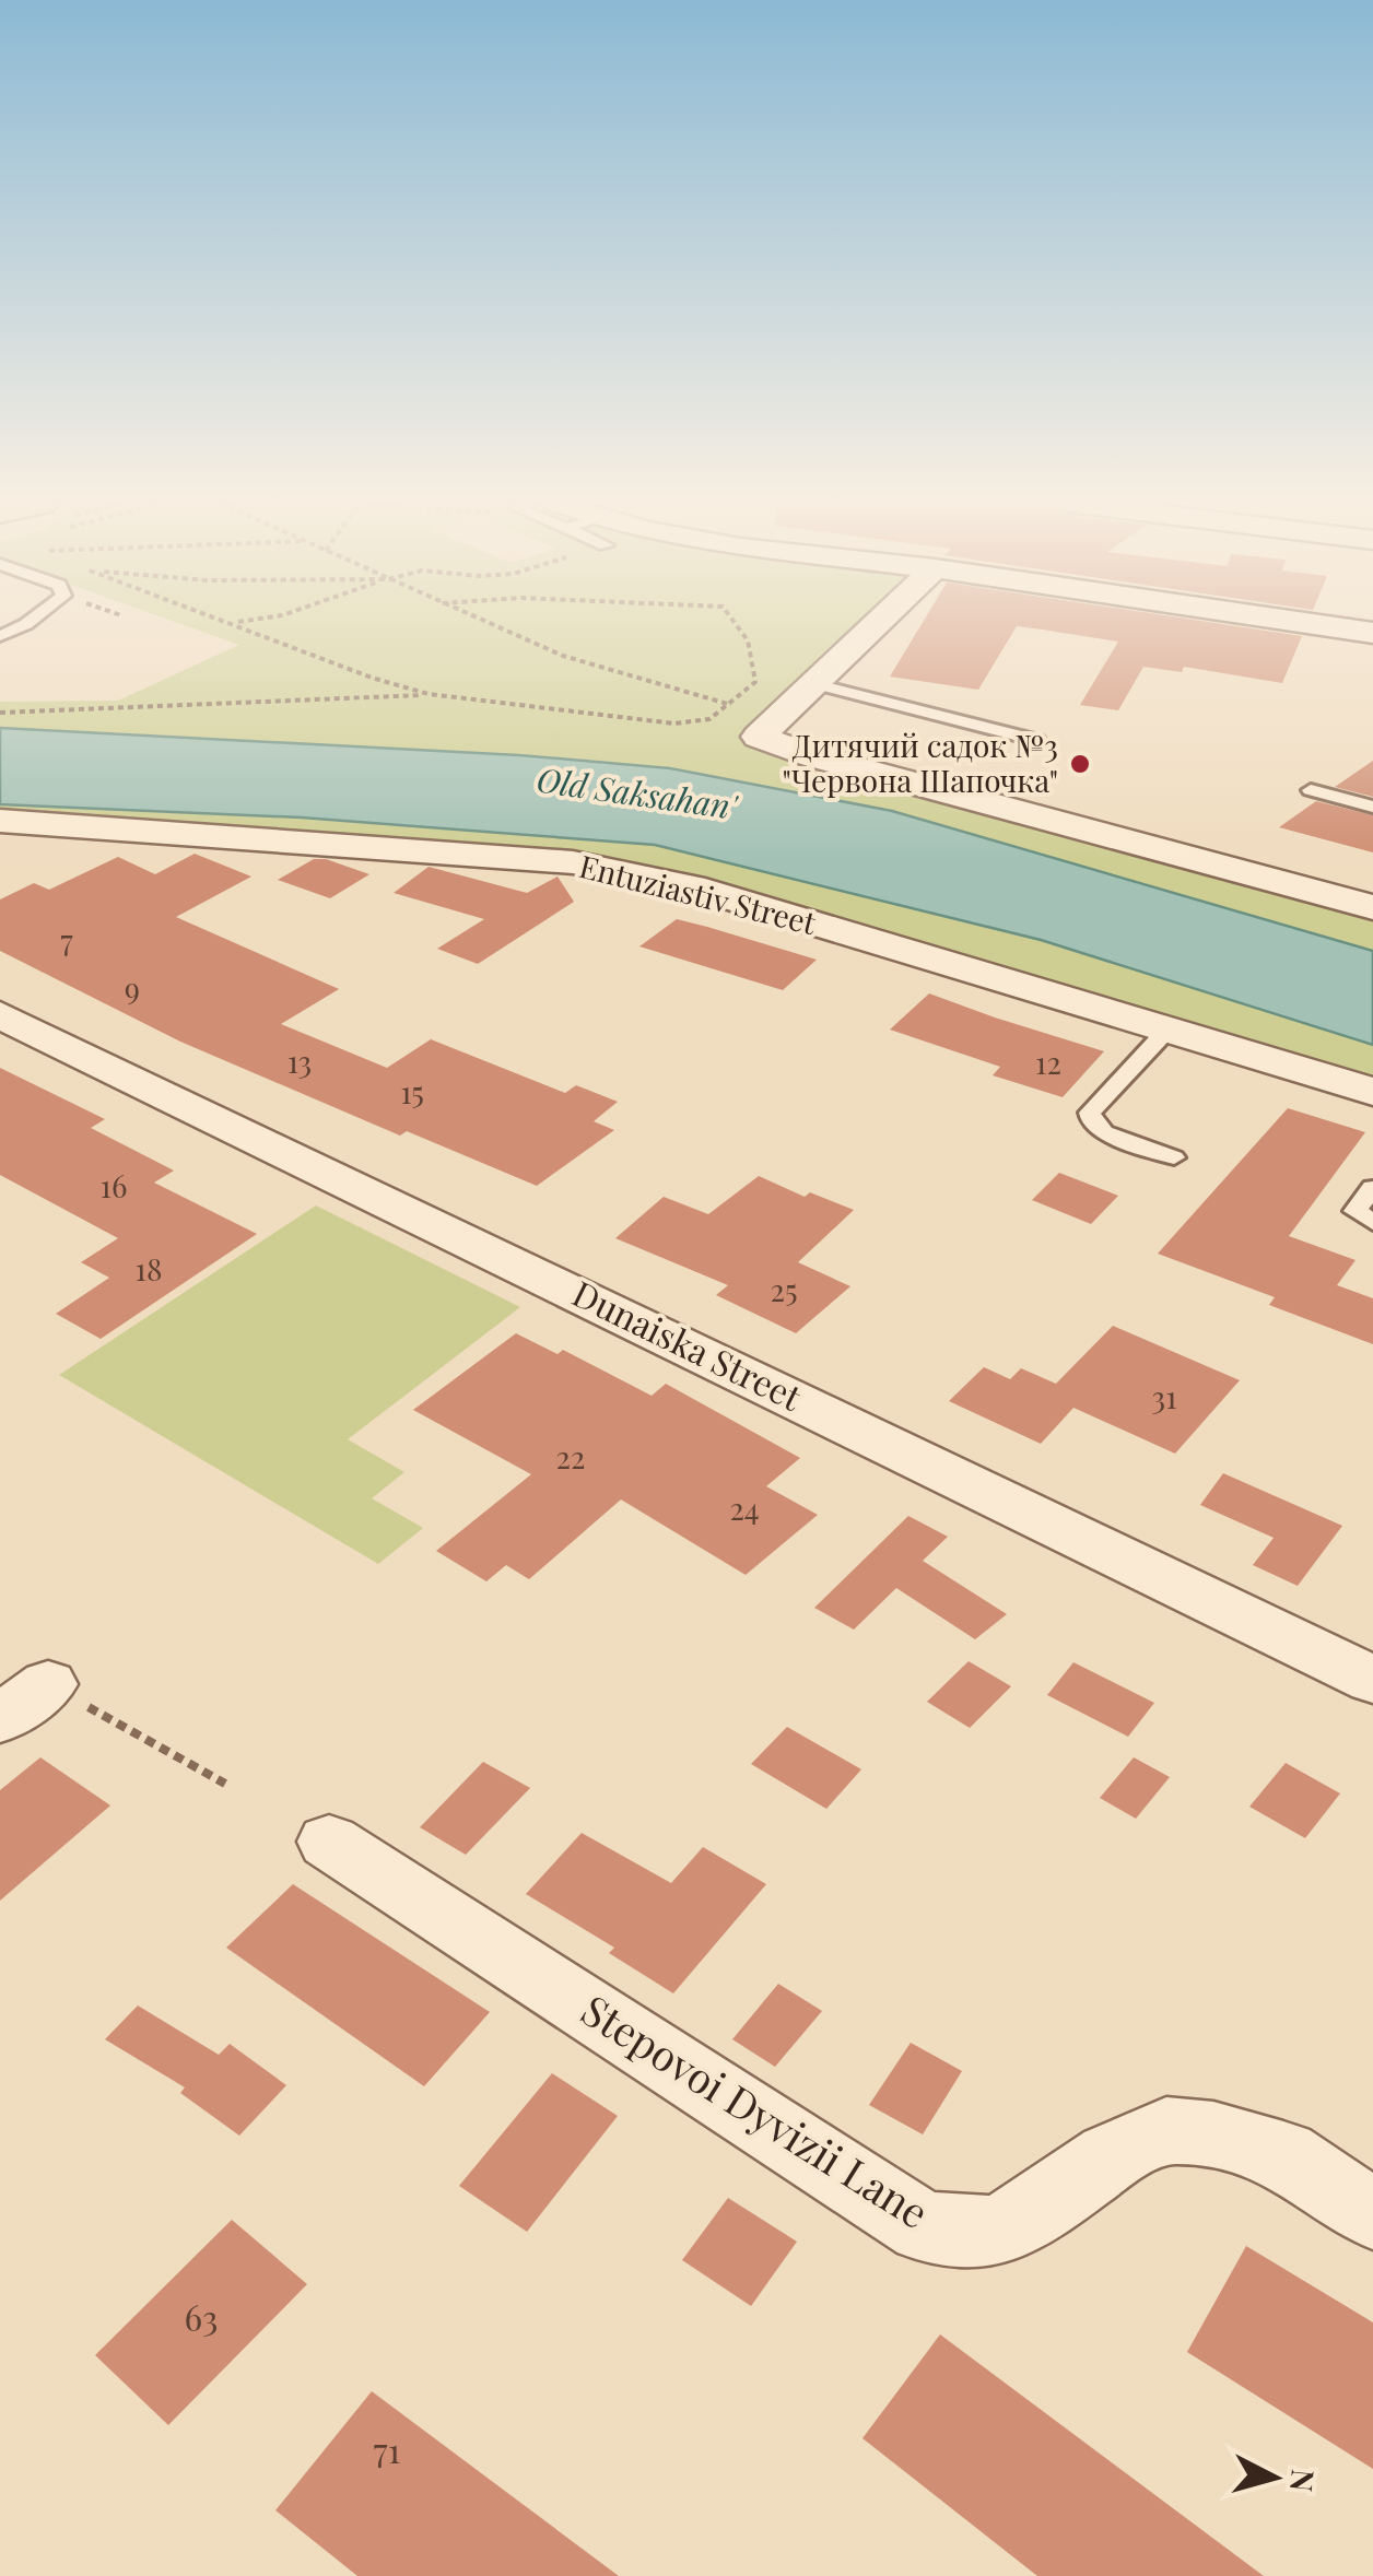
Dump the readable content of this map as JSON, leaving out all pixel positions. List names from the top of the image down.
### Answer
{
  "streets": {
    "street": ["Entuziastiv Street", "Dunaiska Street", "Stepovoi Dyvizii Lane"]
  },
  "water": ["Old Saksahan'"],
  "places": ["Дитячий садок №3 \"Червона Шапочка\""],
  "house_numbers": [
    "7",
    "9",
    "13",
    "12",
    "15",
    "16",
    "18",
    "25",
    "31",
    "22",
    "24",
    "63",
    "71"
  ],
  "north": "right"
}
